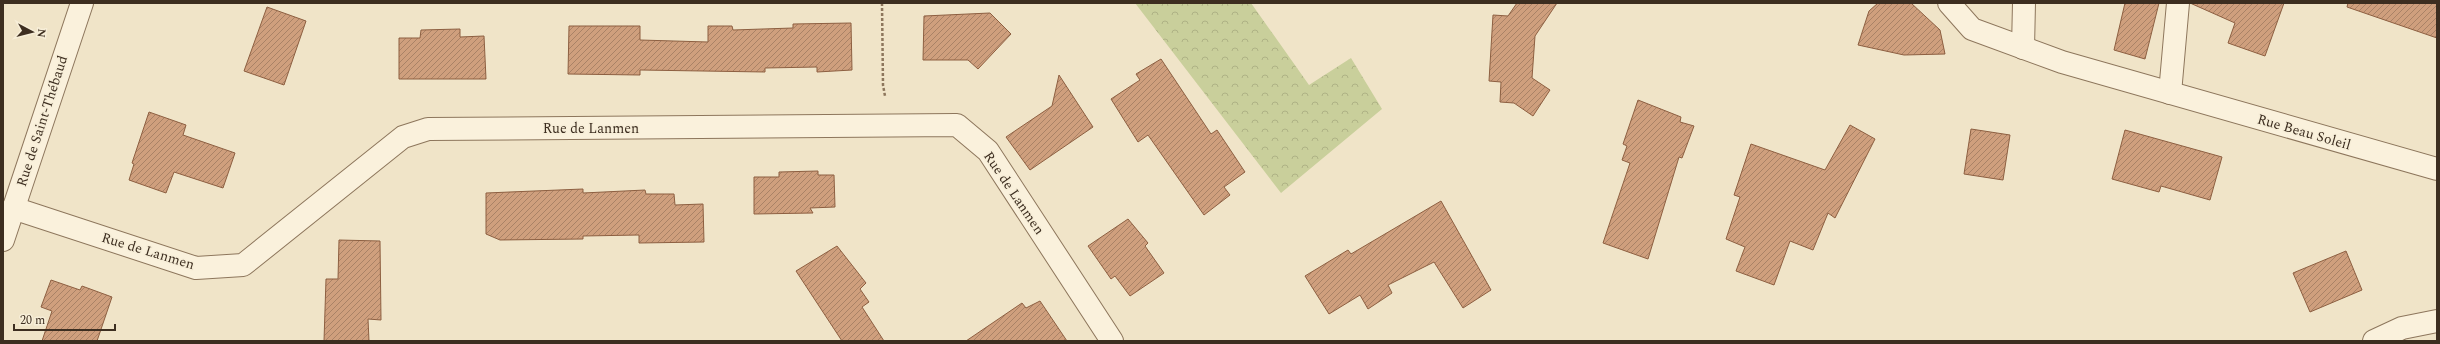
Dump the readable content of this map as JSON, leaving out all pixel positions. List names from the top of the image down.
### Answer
{
  "streets": {
    "street": ["Rue de Saint-Thébaud", "Rue de Lanmen", "Rue Beau Soleil"]
  },
  "crossings": [
    ["Rue de Saint-Thébaud", "Rue de Lanmen"]
  ],
  "scale_bar": "20 m",
  "north": "right"
}
